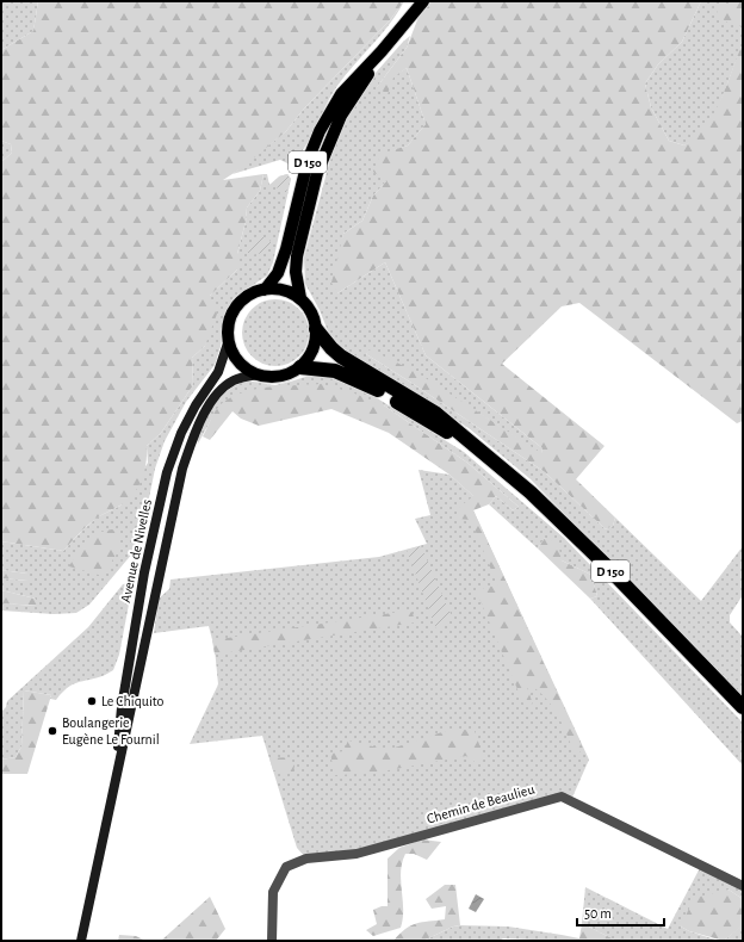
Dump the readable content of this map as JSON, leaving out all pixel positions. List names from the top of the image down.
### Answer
{
  "streets": {
    "highway": ["D 150"],
    "main road": ["Avenue de Nivelles"],
    "street": ["Chemin de Beaulieu"]
  },
  "crossings": [
    ["D 150", "Avenue de Nivelles"]
  ],
  "places": ["Le Chiquito", "Boulangerie Eugène Le Fournil"],
  "scale_bar": "50 m"
}
